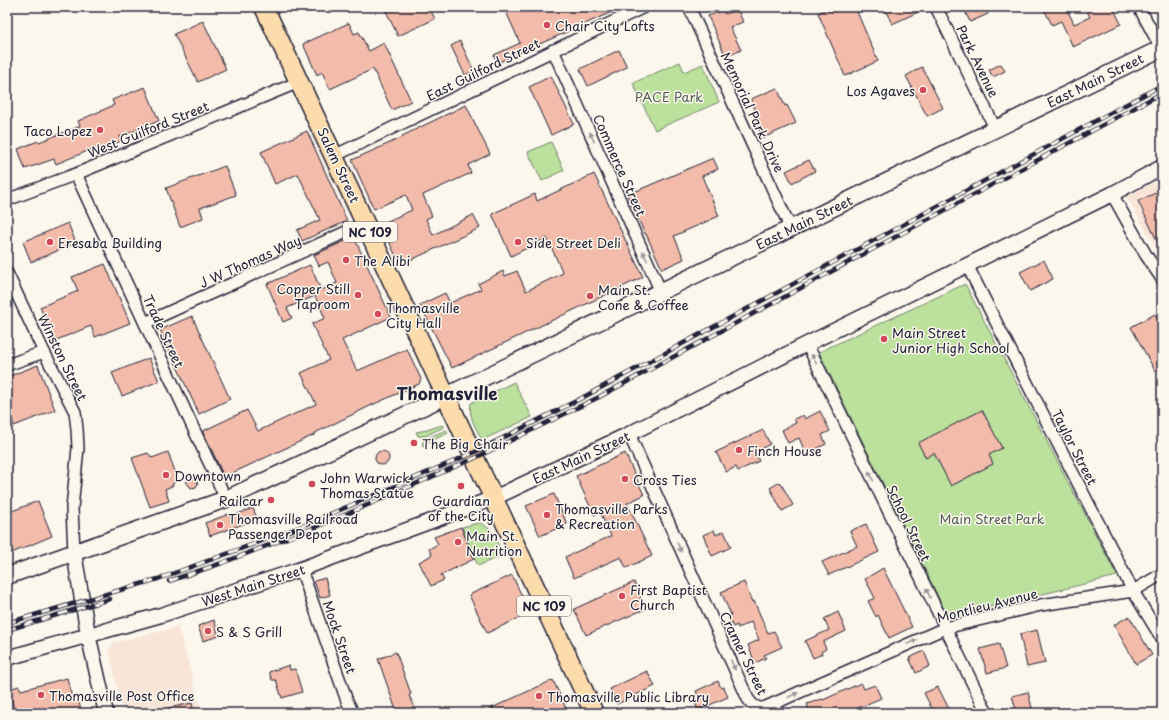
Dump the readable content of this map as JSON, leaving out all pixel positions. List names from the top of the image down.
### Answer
{
  "streets": {
    "main road": ["East Main Street", "Salem Street", "NC 109"],
    "street": [
      "Park Avenue",
      "East Guilford Street",
      "Memorial Park Drive",
      "West Guilford Street",
      "Commerce Street",
      "J W Thomas Way",
      "Trade Street",
      "Winston Street",
      "Taylor Street",
      "School Street",
      "West Main Street",
      "Montlieu Avenue",
      "Mock Street",
      "Cramer Street"
    ]
  },
  "crossings": [
    ["Park Avenue", "East Main Street"],
    ["East Guilford Street", "Salem Street"],
    ["East Guilford Street", "Commerce Street"],
    ["East Main Street", "Memorial Park Drive"],
    ["East Main Street", "Salem Street"],
    ["East Main Street", "Commerce Street"],
    ["East Main Street", "NC 109"],
    ["East Main Street", "Taylor Street"],
    ["East Main Street", "School Street"],
    ["East Main Street", "West Main Street"],
    ["East Main Street", "Cramer Street"],
    ["West Guilford Street", "Salem Street"],
    ["West Guilford Street", "Trade Street"],
    ["Salem Street", "NC 109"],
    ["Salem Street", "J W Thomas Way"],
    ["Salem Street", "West Main Street"],
    ["NC 109", "West Main Street"],
    ["J W Thomas Way", "Trade Street"],
    ["Taylor Street", "Montlieu Avenue"],
    ["School Street", "Montlieu Avenue"],
    ["West Main Street", "Mock Street"],
    ["Montlieu Avenue", "Cramer Street"]
  ],
  "one_way": [
    "Commerce Street",
    "School Street",
    "Montlieu Avenue",
    "Cramer Street"
  ],
  "districts": ["Thomasville"],
  "parks": ["PACE Park", "Main Street Park"],
  "places": [
    "Chair City Lofts",
    "Los Agaves",
    "Taco Lopez",
    "Eresaba Building",
    "Side Street Deli",
    "The Alibi",
    "Copper Still Taproom",
    "Main St. Cone & Coffee",
    "Thomasville City Hall",
    "Main Street Junior High School",
    "The Big Chair",
    "Finch House",
    "Downtown",
    "Cross Ties",
    "John Warwick Thomas Statue",
    "Guardian of the City",
    "Railcar",
    "Thomasville Parks & Recreation",
    "Thomasville Railroad Passenger Depot",
    "Main St. Nutrition",
    "First Baptist Church",
    "S & S Grill",
    "Thomasville Post Office",
    "Thomasville Public Library"
  ]
}
